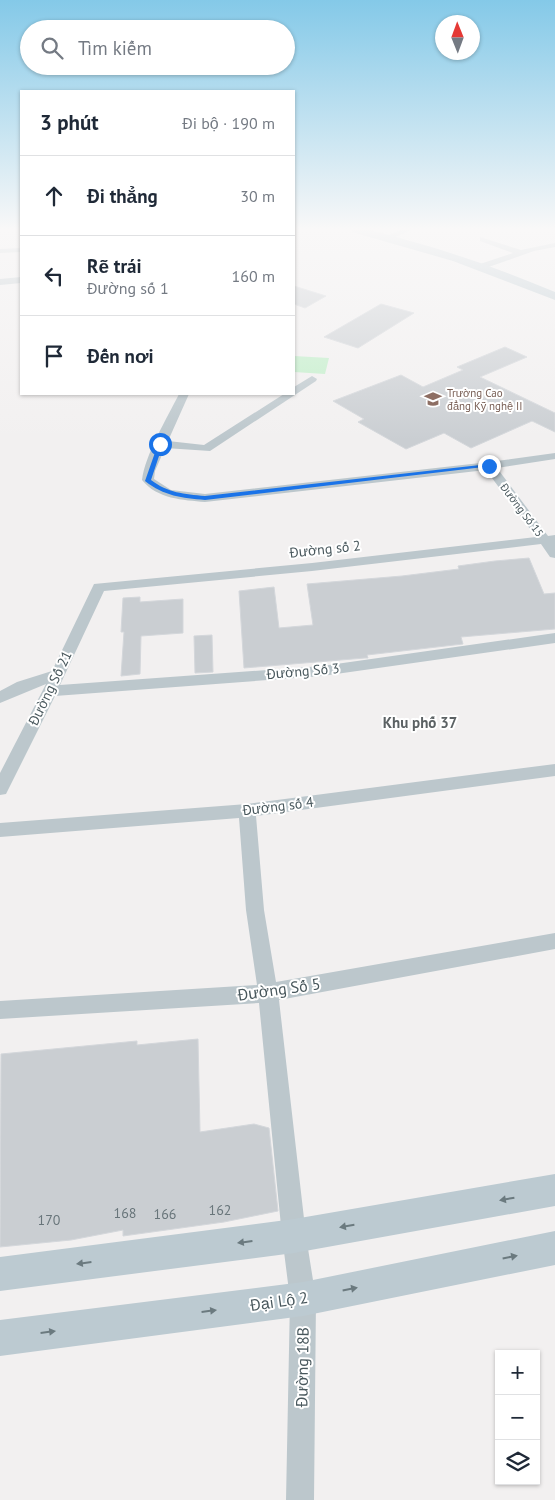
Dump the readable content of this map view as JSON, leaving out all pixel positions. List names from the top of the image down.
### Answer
{
  "streets": {
    "street": [
      "Đường Số 15",
      "Đường số 2",
      "Đường Số 3",
      "Đường Số 21",
      "Đường số 4",
      "Đường Số 5",
      "Đại Lộ 2",
      "Đường 18B"
    ]
  },
  "crossings": [
    ["Đường Số 15", "Đường số 2"],
    ["Đường số 2", "Đường Số 21"],
    ["Đường Số 3", "Đường Số 21"],
    ["Đại Lộ 2", "Đường 18B"]
  ],
  "districts": ["Khu phố 37"],
  "places": {
    "school or university": ["Trường Cao đẳng Kỹ nghệ II"]
  },
  "house_numbers": [
    "162",
    "168",
    "166",
    "170"
  ],
  "north": "top",
  "page": {
    "search": "Tìm kiếm",
    "heading": ["3 phút", "Đi bộ · 190 m"],
    "list": [
      ["Đi thẳng", "30 m"],
      ["Rẽ trái", "Đường số 1", "160 m"],
      "Đến nơi"
    ],
    "map_buttons": ["+", "−"]
  }
}
